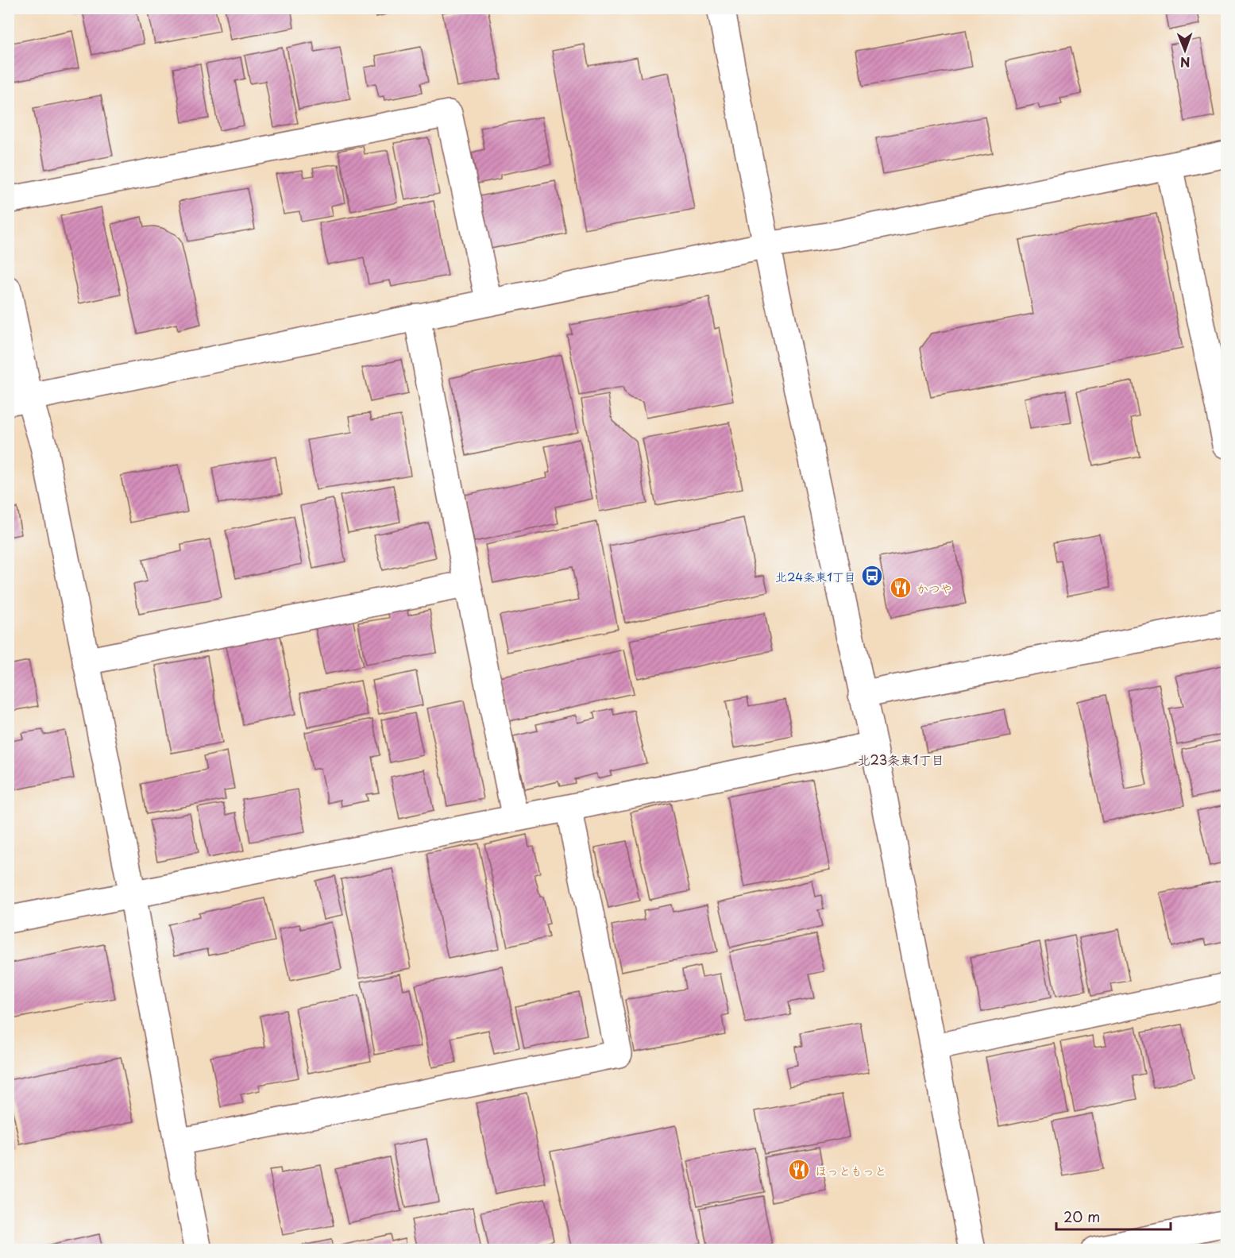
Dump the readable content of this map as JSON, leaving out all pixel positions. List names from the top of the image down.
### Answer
{
  "districts": ["北23条東1丁目"],
  "places": {
    "bus stop": ["北24条東1丁目"],
    "restaurant": ["かつや", "ほっともっと"]
  },
  "scale_bar": "20 m",
  "north": "bottom"
}
